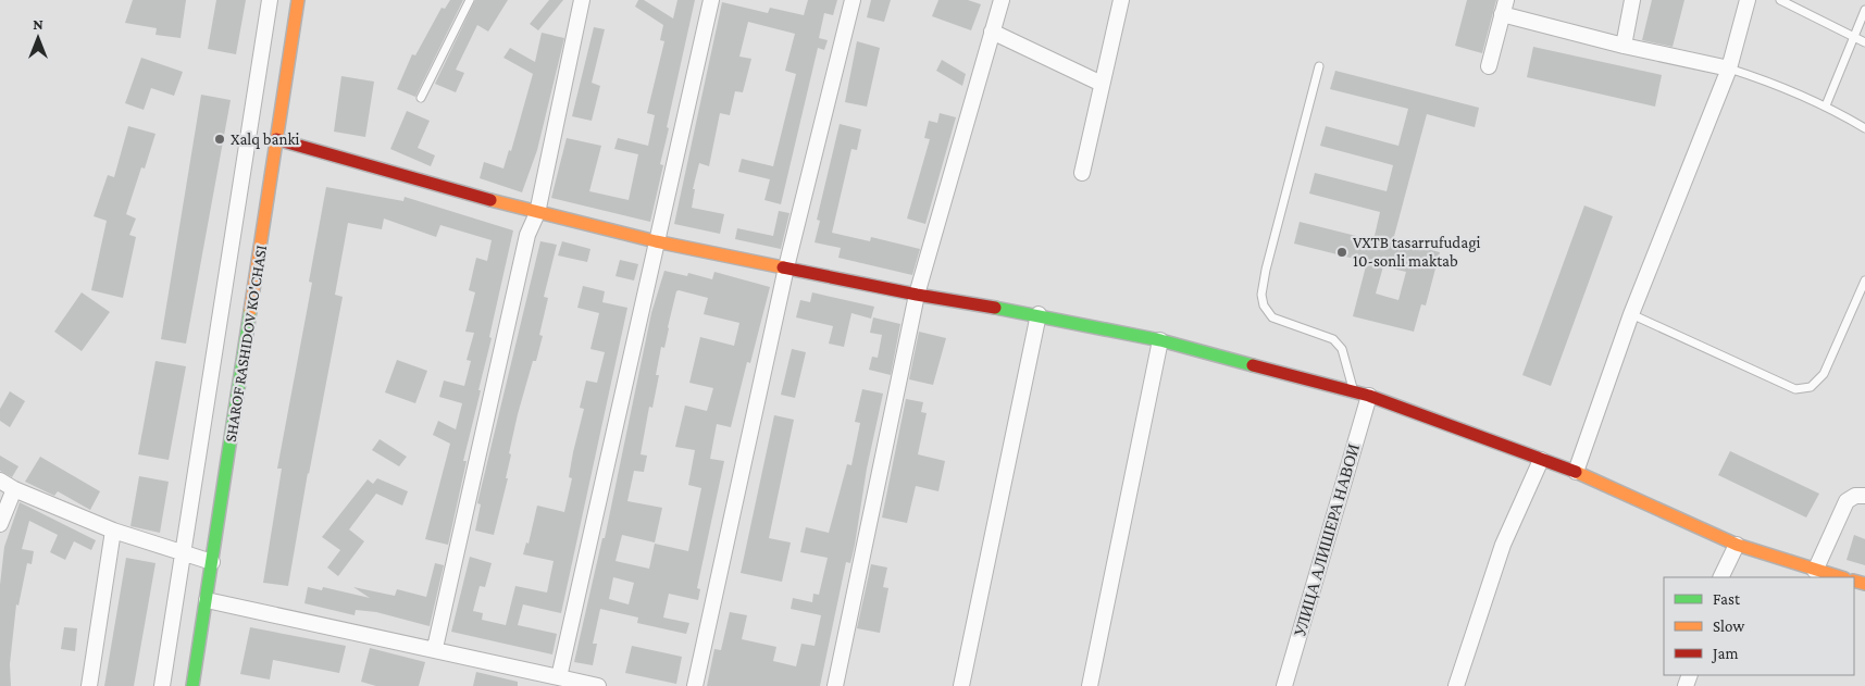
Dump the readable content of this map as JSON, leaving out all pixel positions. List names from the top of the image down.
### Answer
{
  "streets": {
    "street": ["SHAROF RASHIDOV KO'CHASI", "УЛИЦА АЛИШЕРА НАВОИ"]
  },
  "places": ["Xalq banki", "VXTB tasarrufudagi 10-sonli maktab"],
  "legend": ["Fast", "Slow", "Jam"],
  "north": "top"
}
